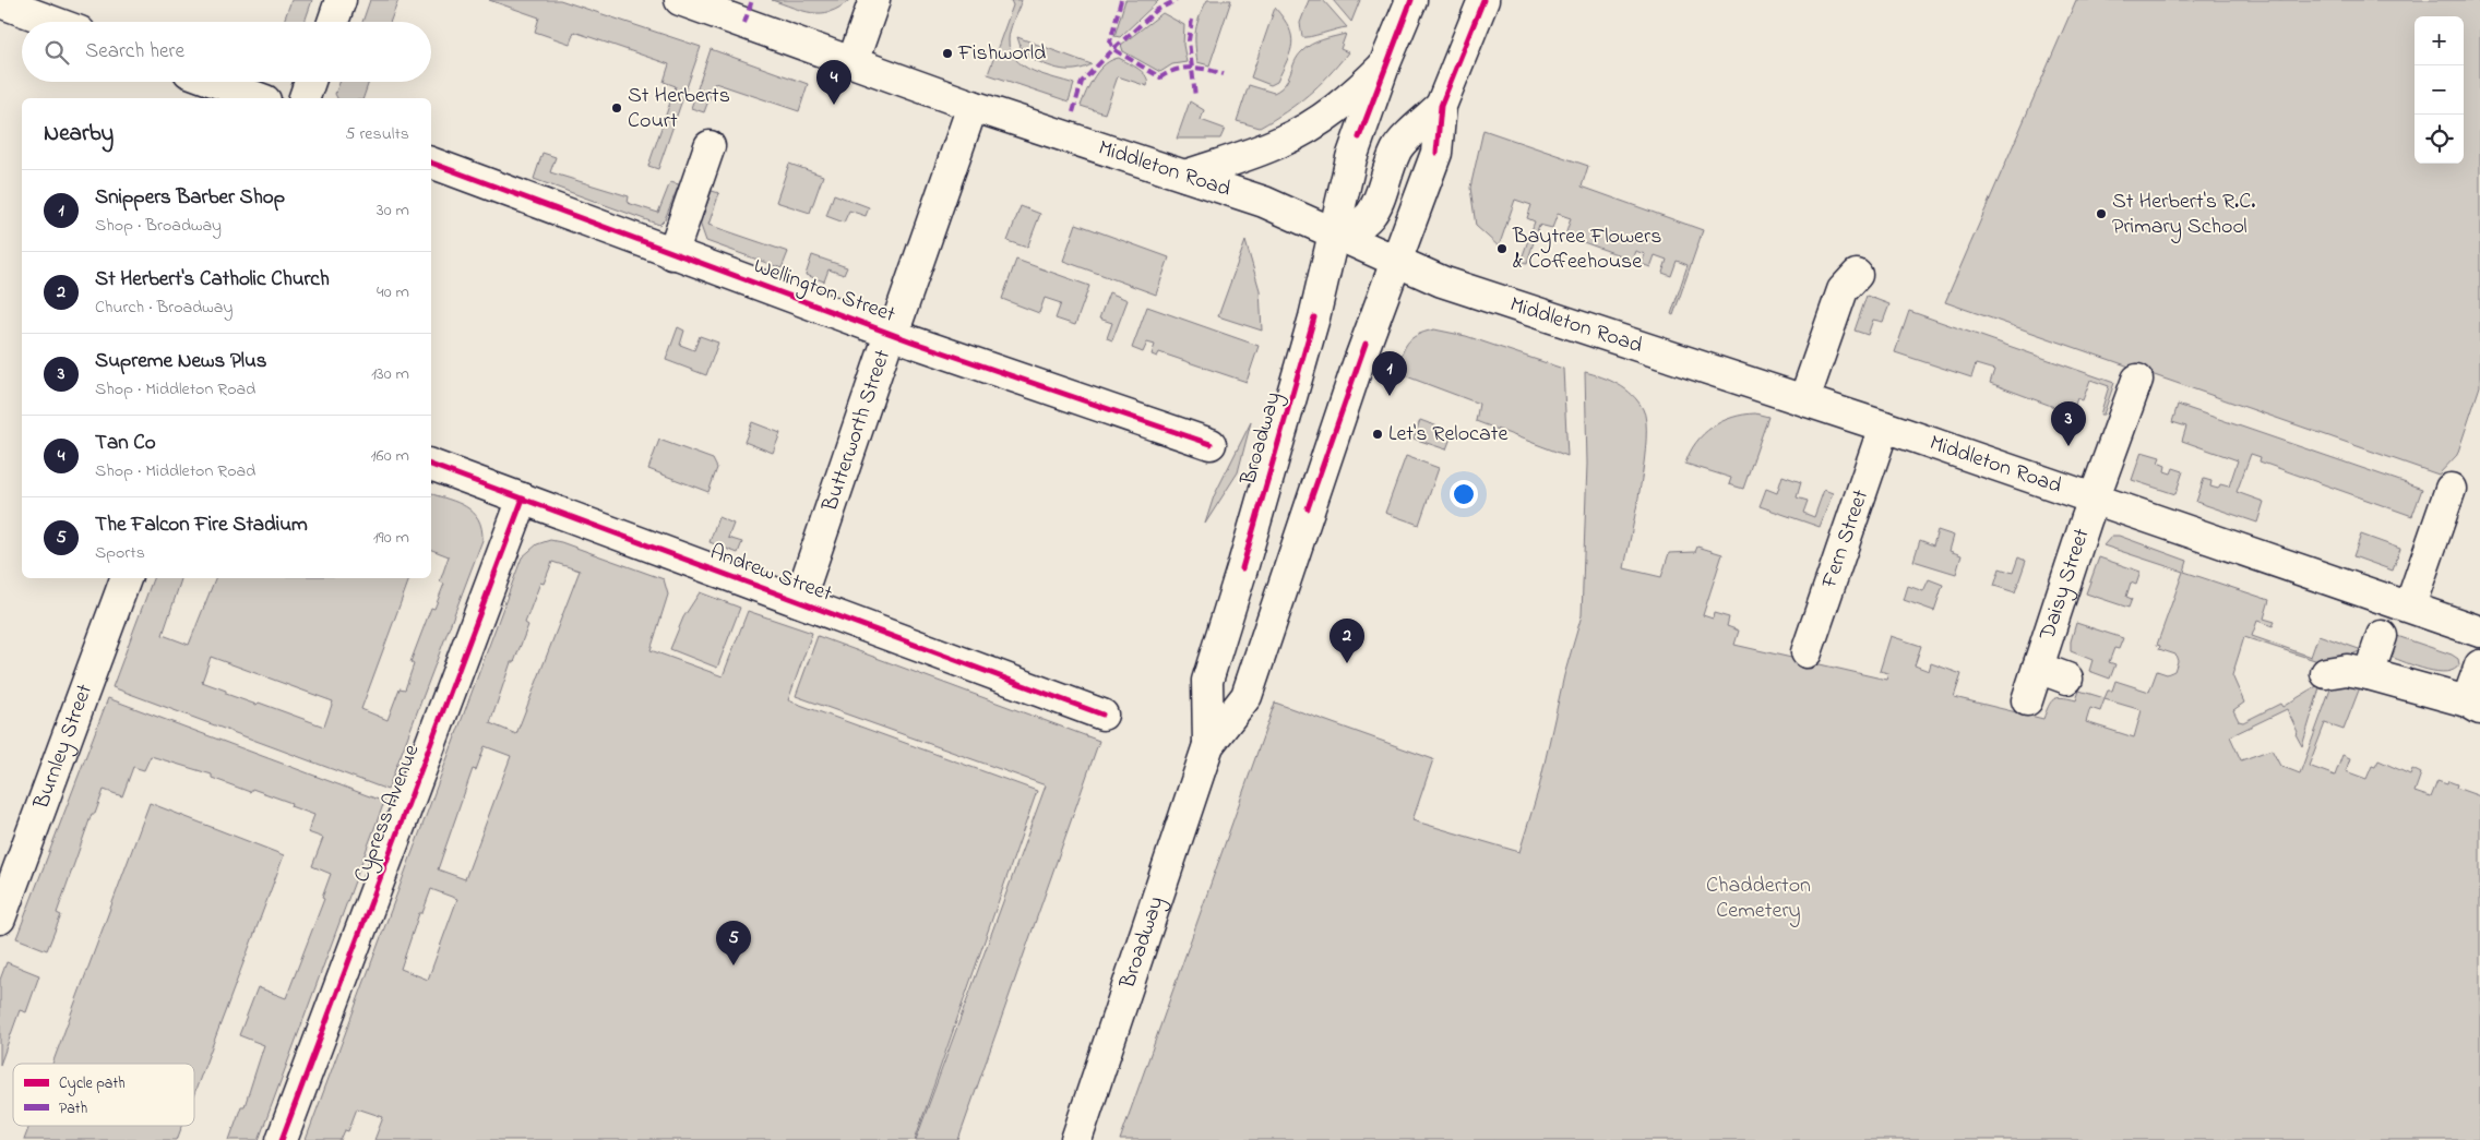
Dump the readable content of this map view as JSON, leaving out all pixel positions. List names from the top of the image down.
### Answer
{
  "streets": {
    "main road": [
      "Middleton Road",
      "Wellington Street",
      "Butterworth Street",
      "Broadway",
      "Fern Street",
      "Andrew Street",
      "Daisy Street",
      "Burnley Street",
      "Cypress Avenue"
    ]
  },
  "crossings": [
    ["Middleton Road", "Butterworth Street"],
    ["Middleton Road", "Broadway"],
    ["Middleton Road", "Fern Street"],
    ["Middleton Road", "Daisy Street"],
    ["Wellington Street", "Butterworth Street"],
    ["Butterworth Street", "Andrew Street"],
    ["Andrew Street", "Cypress Avenue"]
  ],
  "parks": ["Chadderton Cemetery"],
  "places": [
    "Fishworld",
    "St Herberts Court",
    "St Herbert's R.C. Primary School",
    "Baytree Flowers & Coffeehouse",
    "Let's Relocate"
  ],
  "legend": ["Cycle path", "Path"],
  "page": {
    "map_buttons": ["+", "−"],
    "search": "Search here",
    "pins": [
      "4",
      "1",
      "3",
      "2",
      "5"
    ],
    "heading": ["Nearby", "5 results"],
    "list": [
      {
        "mark": "1",
        "name": "Snippers Barber Shop",
        "note": "Shop · Broadway",
        "value": "30 m"
      },
      {
        "mark": "2",
        "name": "St Herbert's Catholic Church",
        "note": "Church · Broadway",
        "value": "40 m"
      },
      {
        "mark": "3",
        "name": "Supreme News Plus",
        "note": "Shop · Middleton Road",
        "value": "130 m"
      },
      {
        "mark": "4",
        "name": "Tan Co",
        "note": "Shop · Middleton Road",
        "value": "160 m"
      },
      {
        "mark": "5",
        "name": "The Falcon Fire Stadium",
        "note": "Sports",
        "value": "190 m"
      }
    ]
  }
}
